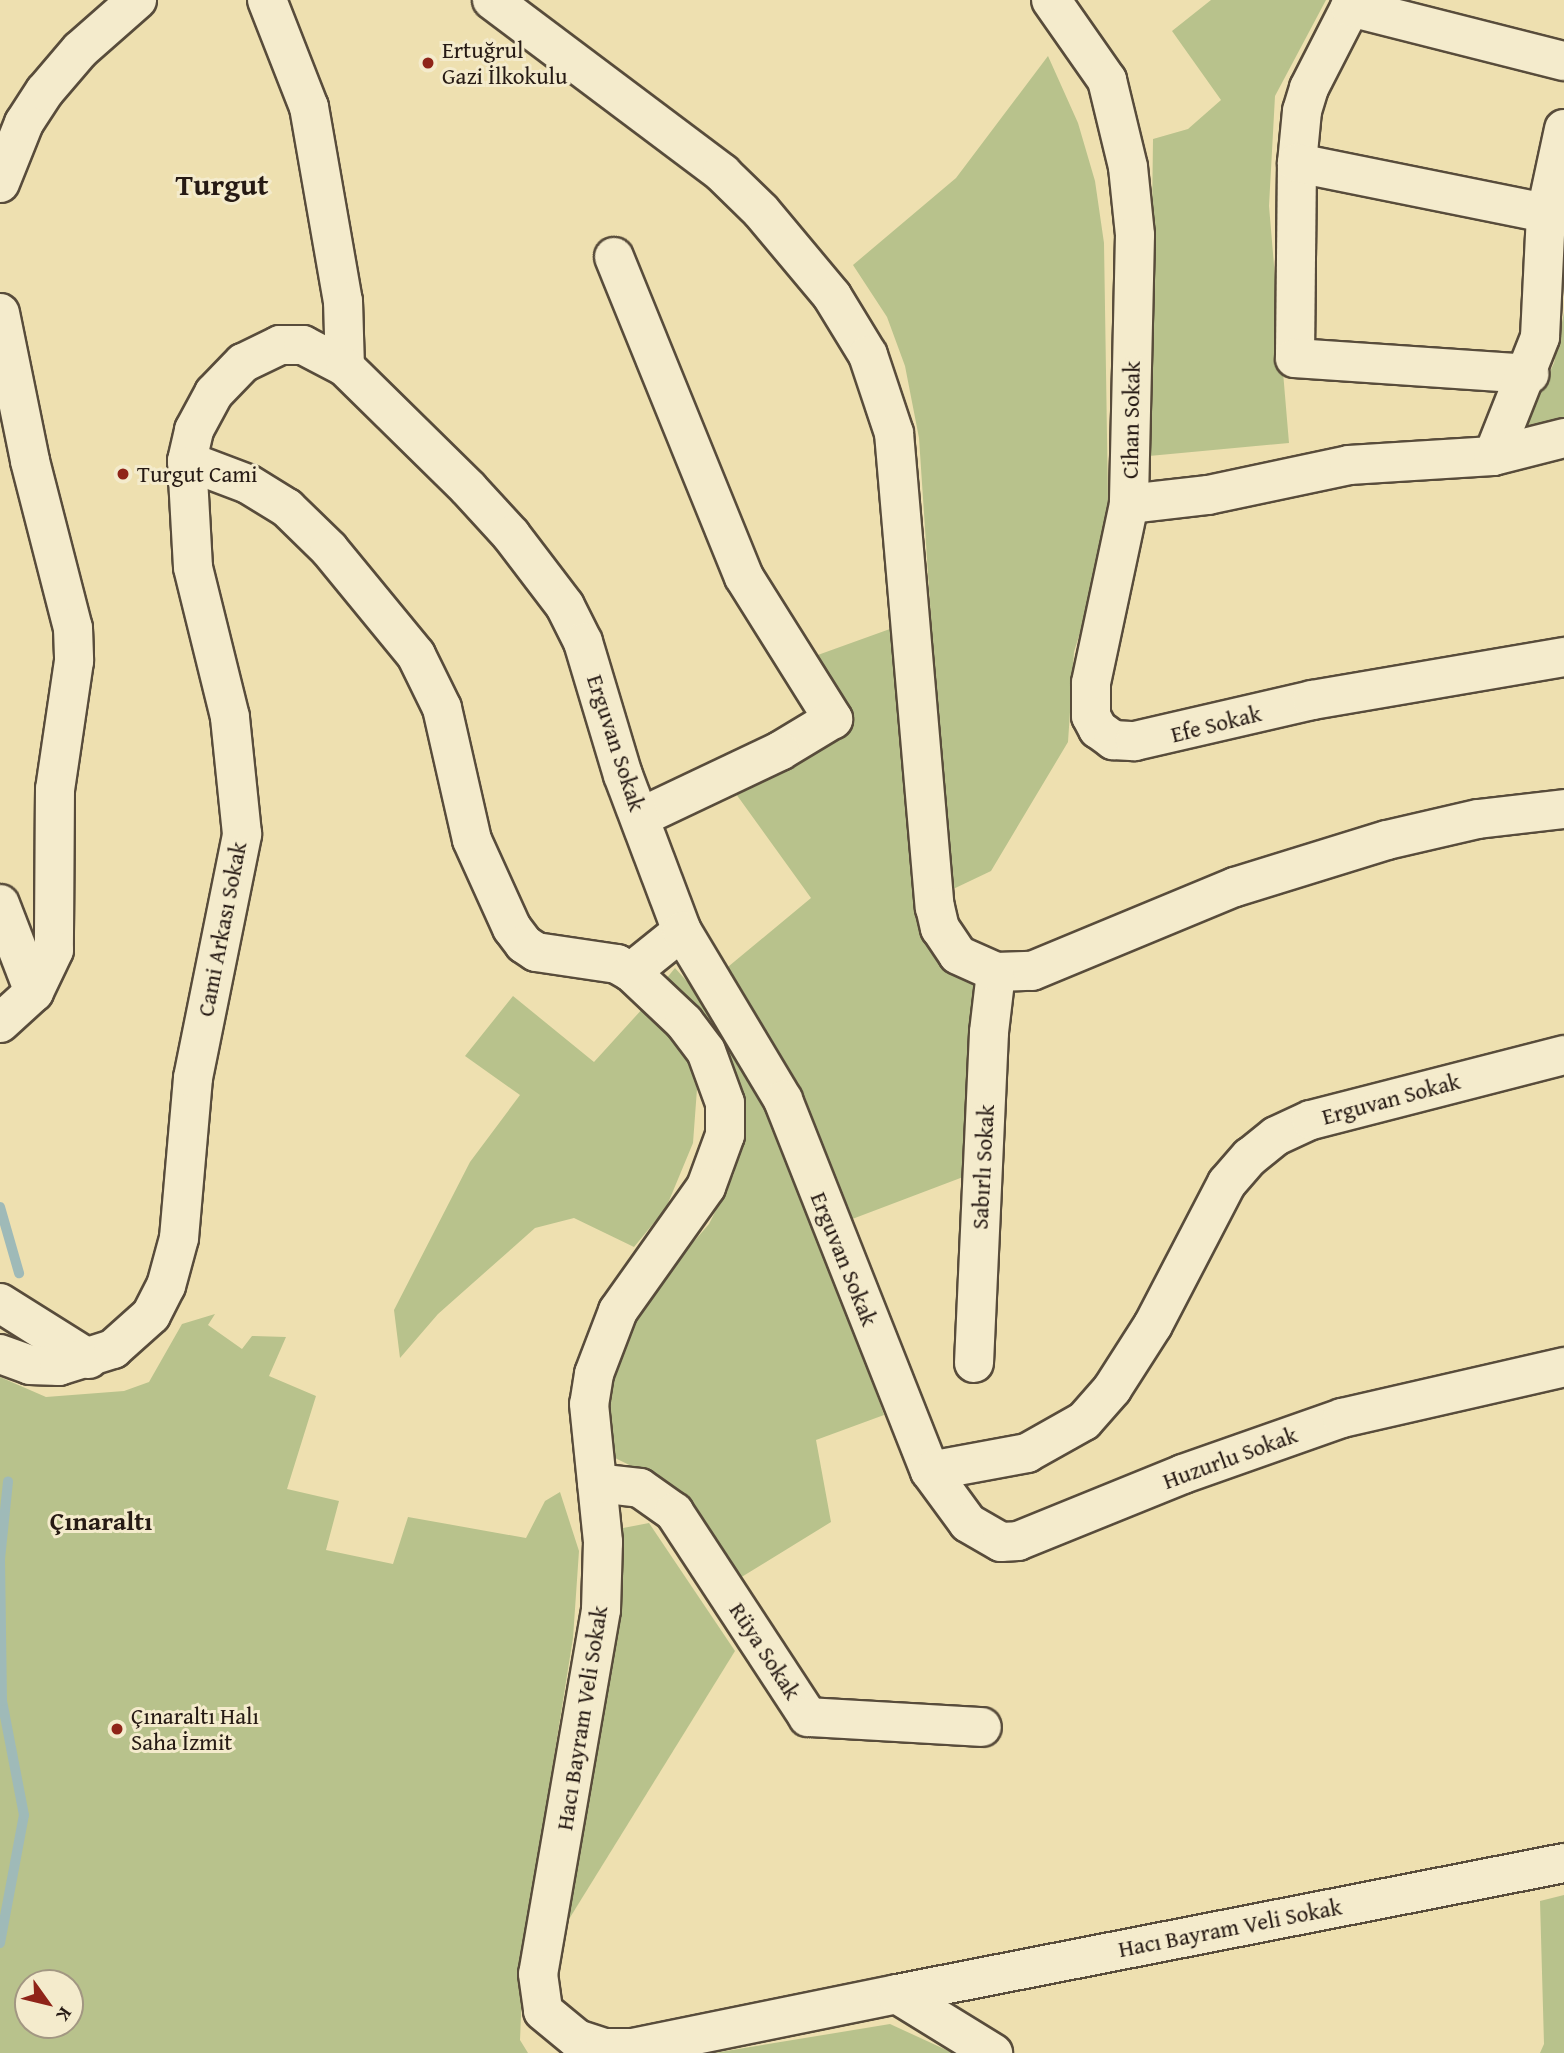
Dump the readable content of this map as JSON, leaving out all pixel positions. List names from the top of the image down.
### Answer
{
  "streets": {
    "street": [
      "Cihan Sokak",
      "Efe Sokak",
      "Erguvan Sokak",
      "Cami Arkası Sokak",
      "Sabırlı Sokak",
      "Huzurlu Sokak",
      "Rüya Sokak",
      "Hacı Bayram Veli Sokak"
    ]
  },
  "crossings": [
    ["Cihan Sokak", "Efe Sokak"],
    ["Erguvan Sokak", "Cami Arkası Sokak"],
    ["Erguvan Sokak", "Huzurlu Sokak"],
    ["Cami Arkası Sokak", "Hacı Bayram Veli Sokak"],
    ["Rüya Sokak", "Hacı Bayram Veli Sokak"]
  ],
  "districts": ["Turgut", "Çınaraltı"],
  "places": ["Ertuğrul Gazi İlkokulu", "Turgut Cami", "Çınaraltı Halı Saha İzmit"],
  "north": "bottom right"
}
